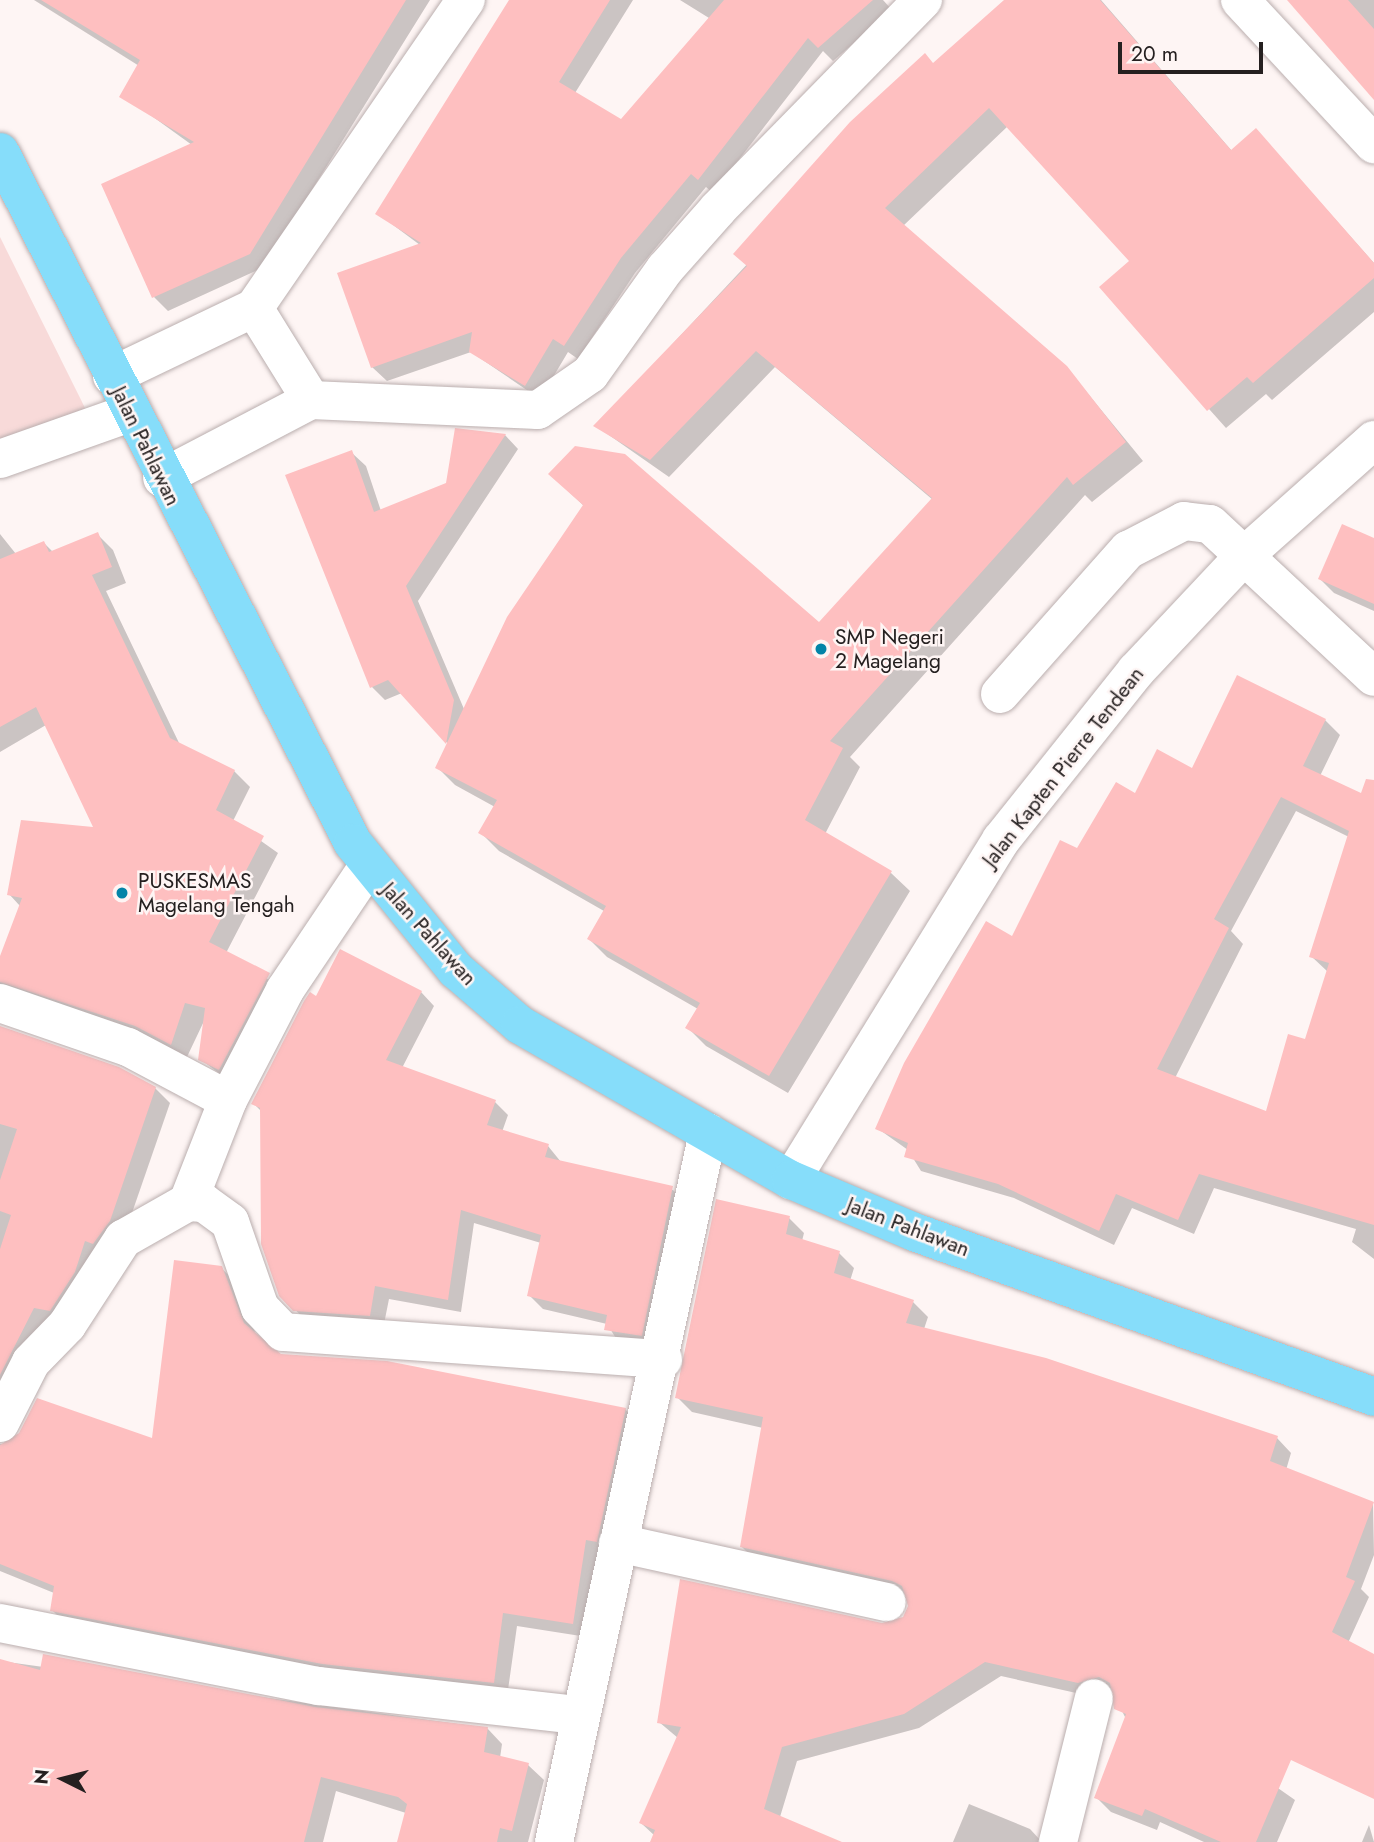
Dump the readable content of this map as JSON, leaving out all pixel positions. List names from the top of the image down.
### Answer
{
  "streets": {
    "main road": ["Jalan Pahlawan"],
    "street": ["Jalan Kapten Pierre Tendean"]
  },
  "crossings": [
    ["Jalan Pahlawan", "Jalan Kapten Pierre Tendean"]
  ],
  "places": ["SMP Negeri 2 Magelang", "PUSKESMAS Magelang Tengah"],
  "scale_bar": "20 m",
  "north": "left"
}
